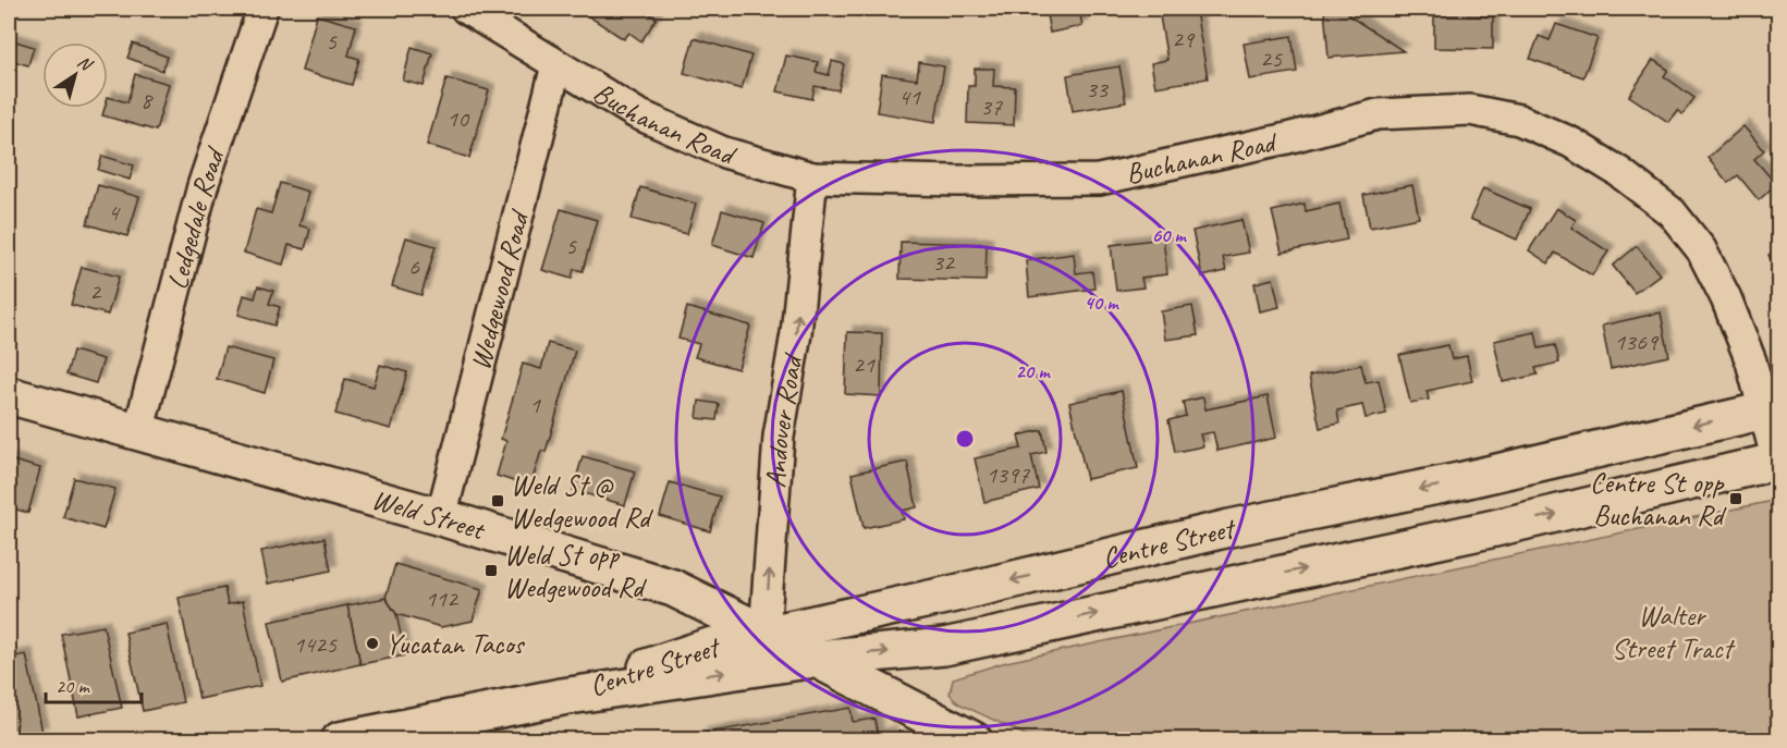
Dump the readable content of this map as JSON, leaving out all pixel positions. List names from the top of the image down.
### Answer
{
  "streets": {
    "main road": ["Weld Street", "Centre Street"],
    "street": [
      "Buchanan Road",
      "Ledgedale Road",
      "Wedgewood Road",
      "Andover Road"
    ]
  },
  "crossings": [
    ["Buchanan Road", "Wedgewood Road"],
    ["Buchanan Road", "Andover Road"],
    ["Buchanan Road", "Centre Street"],
    ["Ledgedale Road", "Weld Street"],
    ["Wedgewood Road", "Weld Street"],
    ["Andover Road", "Weld Street"],
    ["Andover Road", "Centre Street"],
    ["Weld Street", "Centre Street"]
  ],
  "one_way": ["Andover Road"],
  "parks": ["Walter Street Tract"],
  "places": {
    "transit": ["Centre St opp Buchanan Rd", "Weld St @ Wedgewood Rd", "Weld St opp Wedgewood Rd"],
    "other": ["Yucatan Tacos"]
  },
  "house_numbers": [
    "29",
    "5",
    "25",
    "33",
    "41",
    "8",
    "37",
    "10",
    "4",
    "5",
    "32",
    "6",
    "2",
    "1369",
    "21",
    "1",
    "1397",
    "112",
    "1425"
  ],
  "scale_bar": "20 m",
  "north": "top right",
  "rings": ["60 m", "40 m", "20 m"]
}
